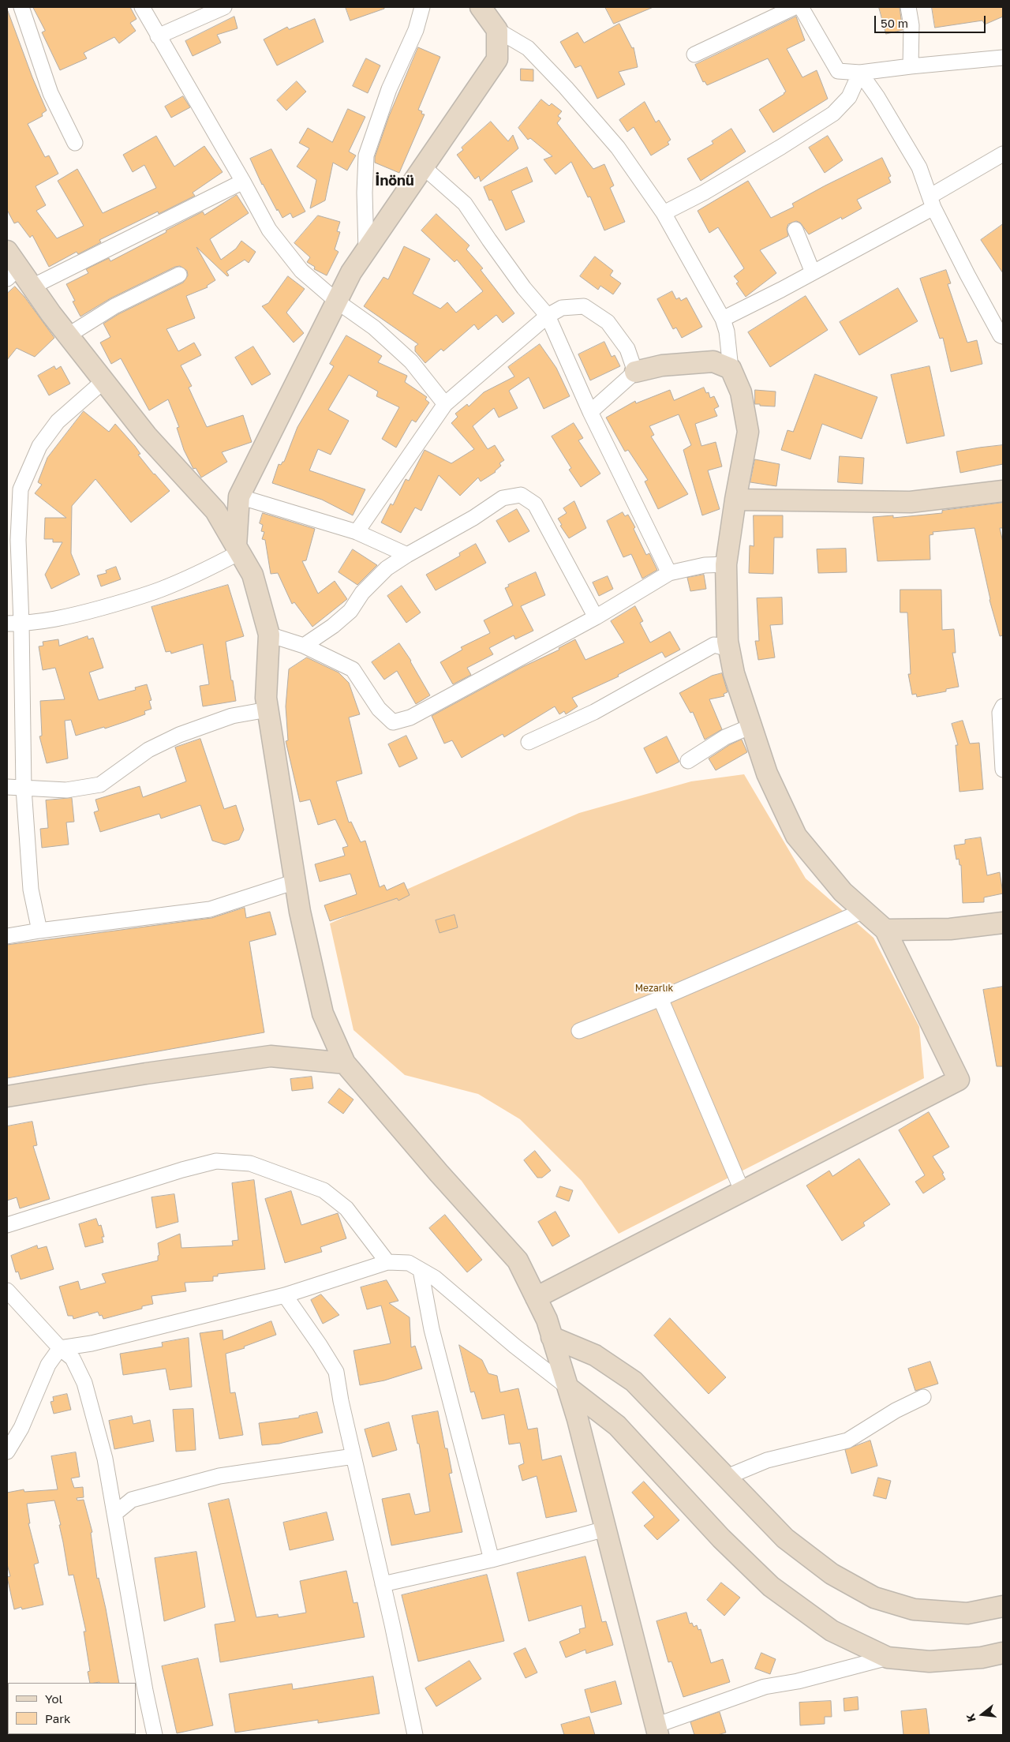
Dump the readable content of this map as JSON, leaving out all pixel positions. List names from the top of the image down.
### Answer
{
  "districts": ["İnönü"],
  "parks": ["Mezarlık"],
  "legend": ["Yol", "Park"],
  "scale_bar": "50 m",
  "north": "left"
}
